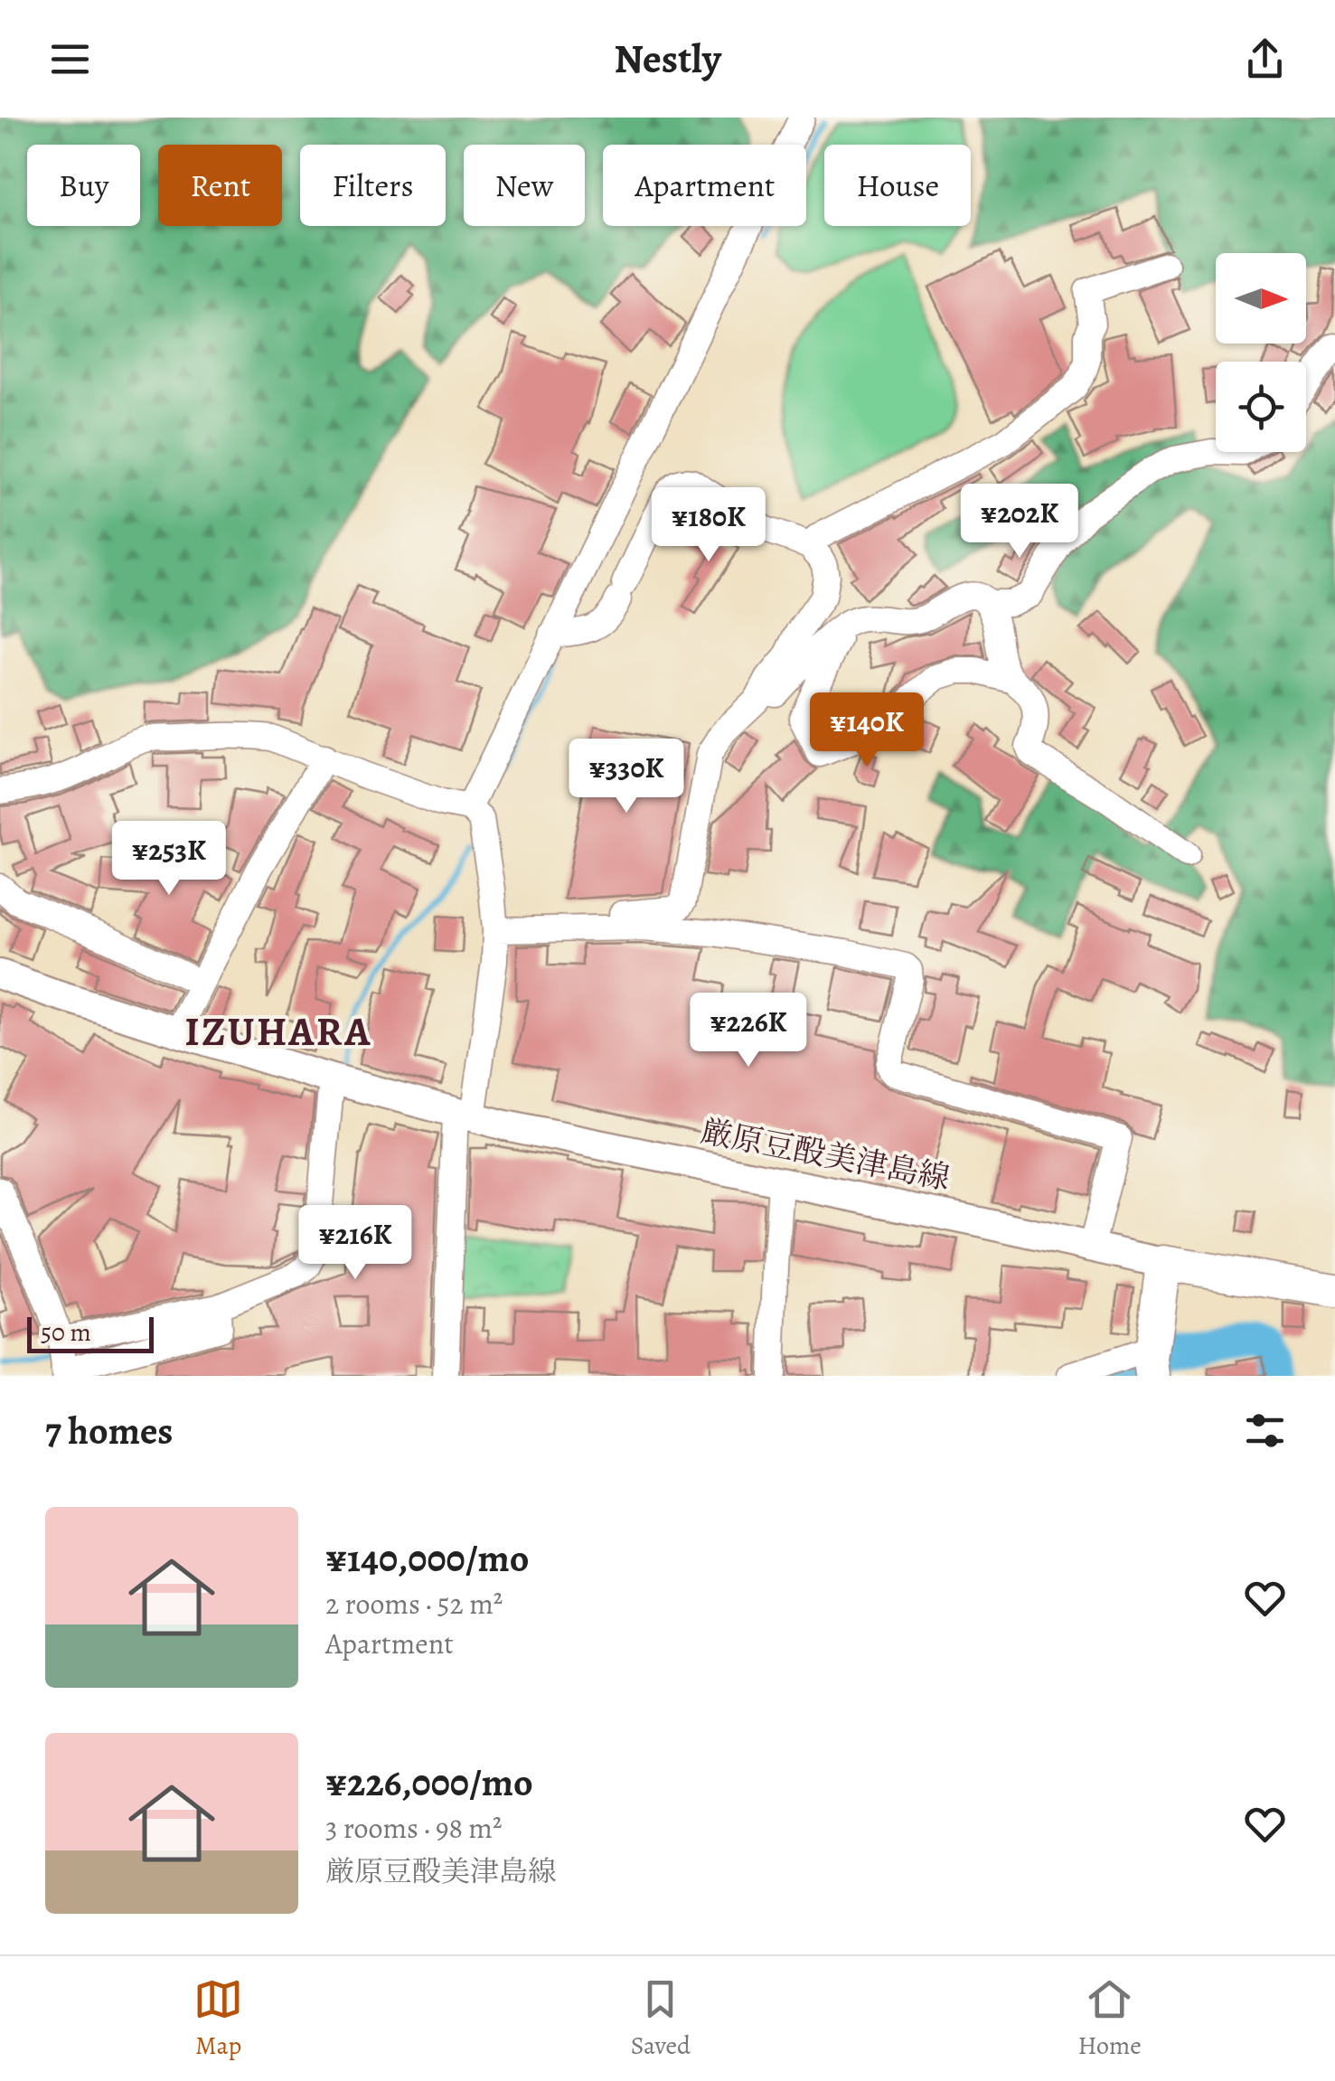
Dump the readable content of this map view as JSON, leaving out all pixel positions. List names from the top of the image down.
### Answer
{
  "streets": {
    "main road": ["厳原豆酘美津島線"]
  },
  "districts": ["IZUHARA"],
  "scale_bar": "50 m",
  "north": "right",
  "page": {
    "header": "Nestly",
    "chip": [
      "Buy",
      "Rent",
      "Filters",
      "New",
      "Apartment",
      "House"
    ],
    "price": [
      "¥202K",
      "¥180K",
      "¥140K",
      "¥330K",
      "¥253K",
      "¥226K",
      "¥216K"
    ],
    "scale": "50 m",
    "heading": "7 homes",
    "list": [
      {
        "name": "¥140,000/mo",
        "note": "2 rooms · 52 m² · Apartment"
      },
      {
        "name": "¥226,000/mo",
        "note": "3 rooms · 98 m² · 厳原豆酘美津島線"
      }
    ],
    "tabs": ["Map", "Saved", "Home"]
  }
}
